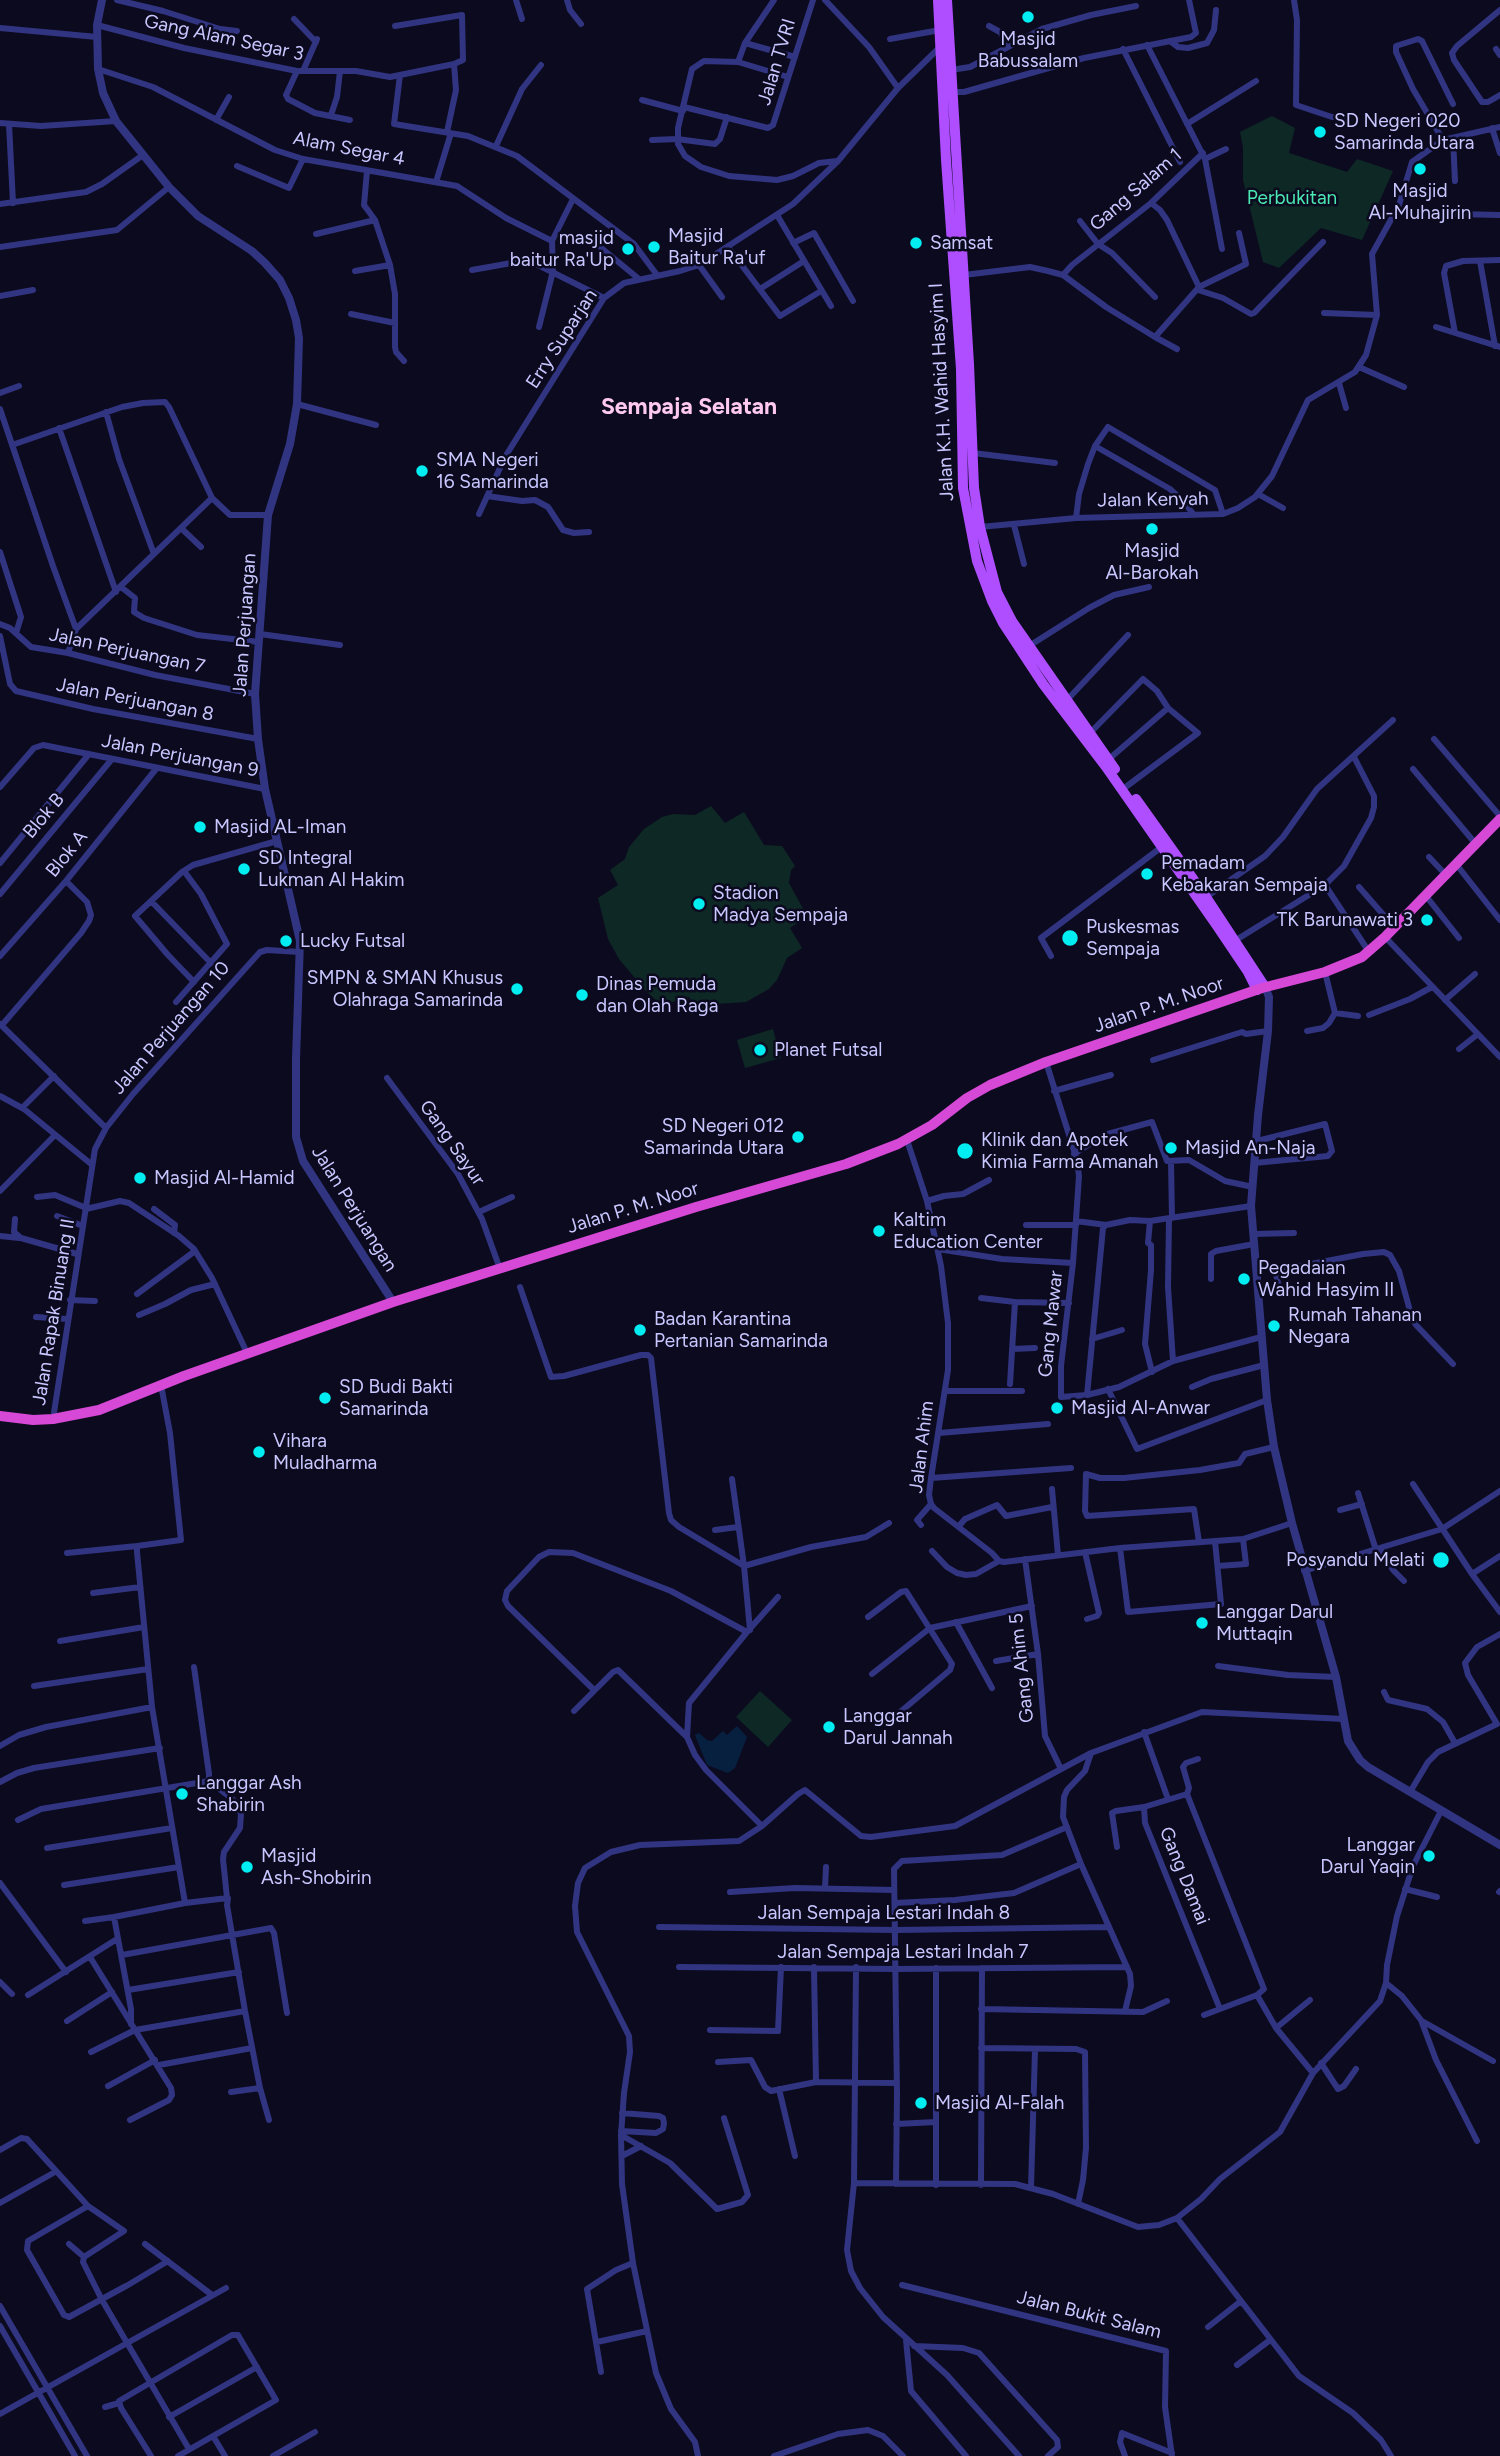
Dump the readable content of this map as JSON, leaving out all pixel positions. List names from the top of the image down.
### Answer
{
  "streets": {
    "highway": ["Jalan P. M. Noor"],
    "main road": ["Jalan K.H. Wahid Hasyim I"],
    "street": [
      "Gang Alam Segar 3",
      "Jalan TVRI",
      "Alam Segar 4",
      "Gang Salam 1",
      "Erry Suparjan",
      "Jalan Kenyah",
      "Jalan Perjuangan",
      "Jalan Perjuangan 7",
      "Jalan Perjuangan 8",
      "Jalan Perjuangan 9",
      "Blok B",
      "Blok A",
      "Jalan Perjuangan 10",
      "Gang Sayur",
      "Jalan Rapak Binuang II",
      "Gang Mawar",
      "Jalan Ahim",
      "Gang Ahim 5",
      "Gang Damai",
      "Jalan Sempaja Lestari Indah 8",
      "Jalan Sempaja Lestari Indah 7",
      "Jalan Bukit Salam"
    ]
  },
  "crossings": [
    ["Gang Alam Segar 3", "Jalan Perjuangan"],
    ["Alam Segar 4", "Jalan Perjuangan"],
    ["Erry Suparjan", "Jalan K.H. Wahid Hasyim I"],
    ["Jalan K.H. Wahid Hasyim I", "Jalan Kenyah"],
    ["Jalan K.H. Wahid Hasyim I", "Jalan P. M. Noor"],
    ["Jalan Perjuangan", "Jalan Perjuangan 7"],
    ["Jalan Perjuangan", "Jalan Perjuangan 8"],
    ["Jalan Perjuangan", "Jalan Perjuangan 9"],
    ["Jalan Perjuangan", "Jalan P. M. Noor"],
    ["Jalan Perjuangan", "Jalan Perjuangan 10"],
    ["Jalan Perjuangan 9", "Blok B"],
    ["Jalan Perjuangan 9", "Blok A"],
    ["Jalan P. M. Noor", "Gang Sayur"],
    ["Jalan P. M. Noor", "Jalan Rapak Binuang II"],
    ["Jalan P. M. Noor", "Jalan Ahim"],
    ["Jalan Perjuangan 10", "Jalan Rapak Binuang II"],
    ["Gang Mawar", "Jalan Ahim"]
  ],
  "districts": ["Sempaja Selatan"],
  "parks": ["Perbukitan"],
  "places": [
    "Masjid Babussalam",
    "SD Negeri 020 Samarinda Utara",
    "Masjid Al-Muhajirin",
    "Samsat",
    "Masjid Baitur Ra'uf",
    "masjid baitur Ra'Up",
    "SMA Negeri 16 Samarinda",
    "Masjid Al-Barokah",
    "Masjid AL-Iman",
    "SD Integral Lukman Al Hakim",
    "Pemadam Kebakaran Sempaja",
    "Stadion Madya Sempaja",
    "TK Barunawati 3",
    "Puskesmas Sempaja",
    "Lucky Futsal",
    "SMPN & SMAN Khusus Olahraga Samarinda",
    "Dinas Pemuda dan Olah Raga",
    "Planet Futsal",
    "SD Negeri 012 Samarinda Utara",
    "Masjid An-Naja",
    "Klinik dan Apotek Kimia Farma Amanah",
    "Masjid Al-Hamid",
    "Kaltim Education Center",
    "Pegadaian Wahid Hasyim II",
    "Rumah Tahanan Negara",
    "Badan Karantina Pertanian Samarinda",
    "SD Budi Bakti Samarinda",
    "Masjid Al-Anwar",
    "Vihara Muladharma",
    "Posyandu Melati",
    "Langgar Darul Muttaqin",
    "Langgar Darul Jannah",
    "Langgar Ash Shabirin",
    "Langgar Darul Yaqin",
    "Masjid Ash-Shobirin",
    "Masjid Al-Falah"
  ]
}
